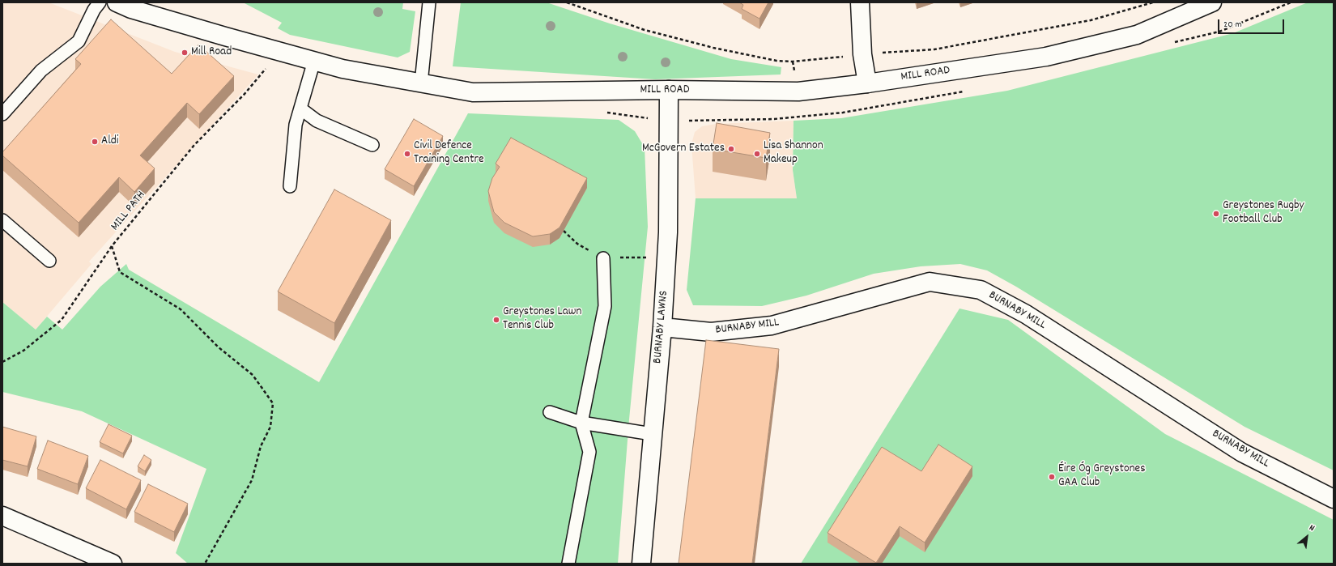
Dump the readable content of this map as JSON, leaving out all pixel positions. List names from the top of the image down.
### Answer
{
  "streets": {
    "street": ["MILL ROAD", "BURNABY MILL", "BURNABY LAWNS"],
    "path": ["MILL PATH"]
  },
  "crossings": [
    ["MILL ROAD", "BURNABY LAWNS"],
    ["BURNABY MILL", "BURNABY LAWNS"]
  ],
  "places": [
    "Mill Road",
    "Aldi",
    "McGovern Estates",
    "Civil Defence Training Centre",
    "Lisa Shannon Makeup",
    "Greystones Rugby Football Club",
    "Greystones Lawn Tennis Club",
    "Éire Óg Greystones GAA Club"
  ],
  "scale_bar": "20 m",
  "north": "top right"
}
